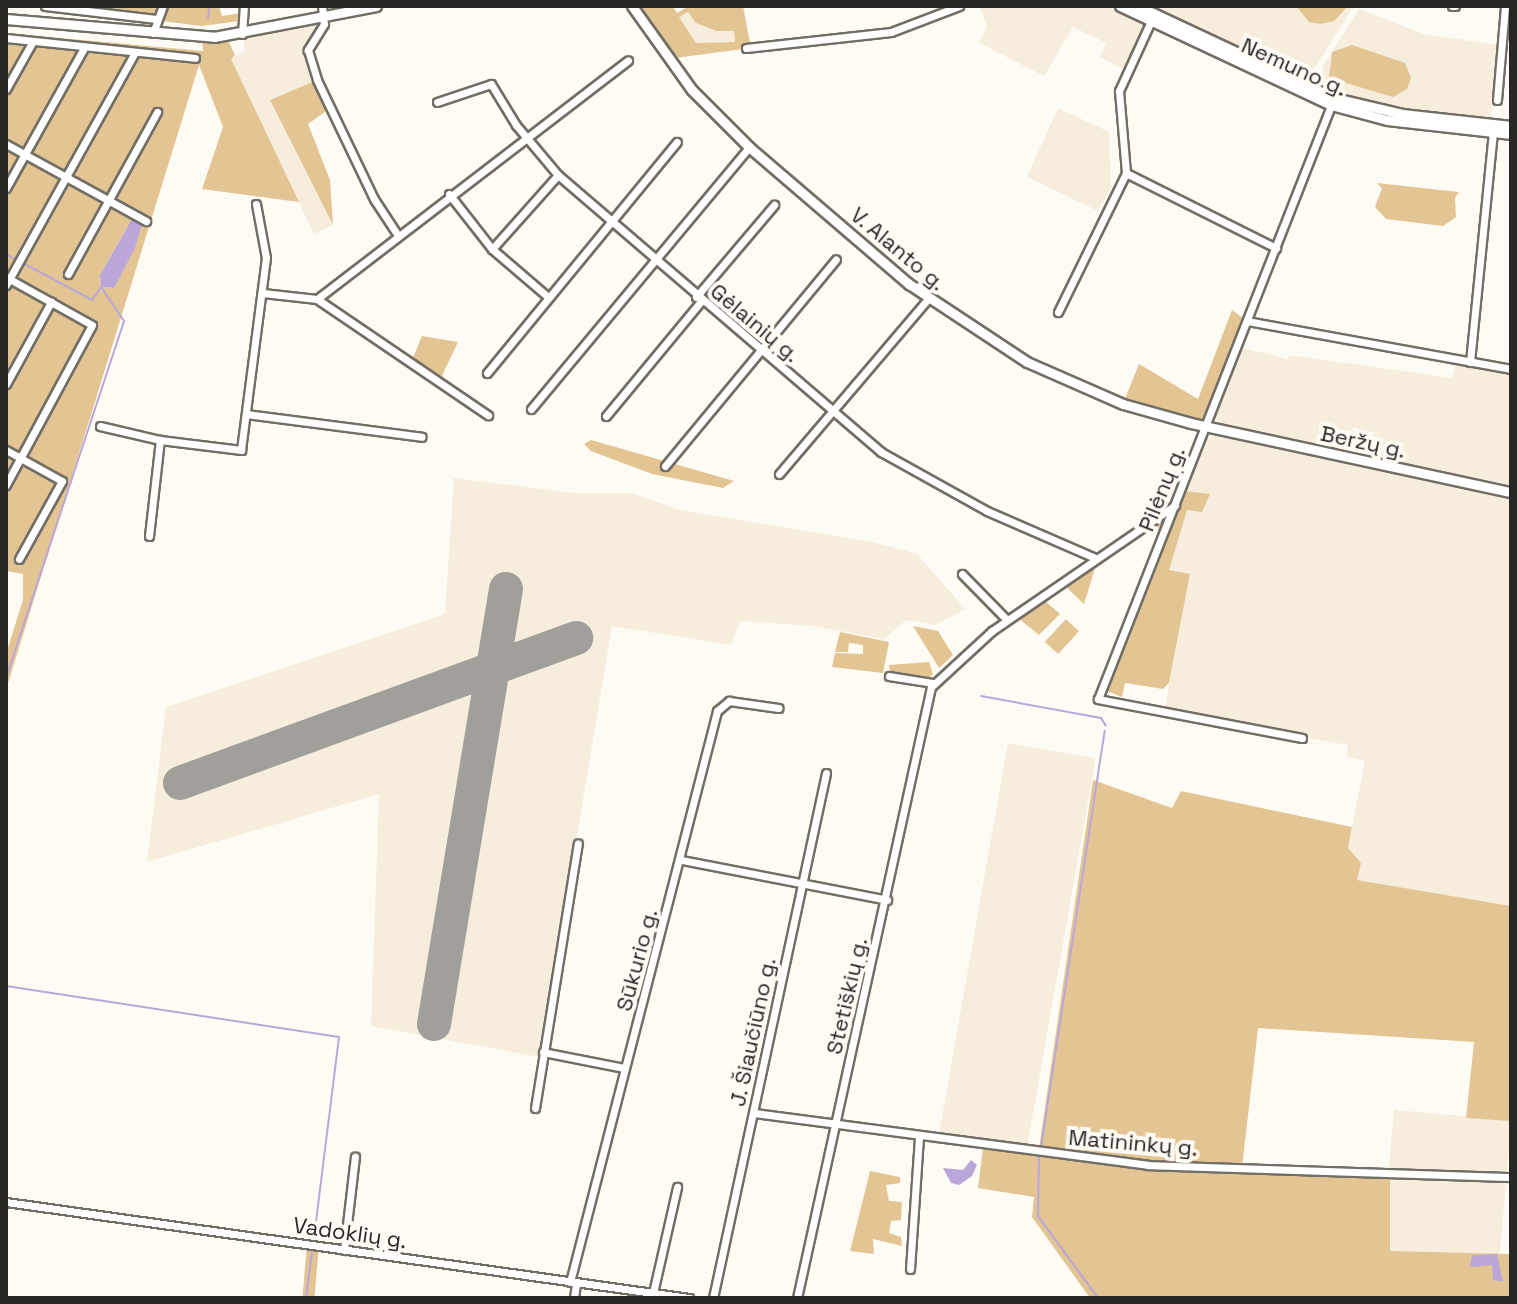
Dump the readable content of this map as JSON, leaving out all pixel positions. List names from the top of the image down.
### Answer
{
  "streets": {
    "main road": ["Nemuno g.", "V. Alanto g.", "Beržų g."],
    "street": [
      "Gėlainių g.",
      "Pilėnų g.",
      "Sūkurio g.",
      "Stetiškių g.",
      "J. Šiaučiūno g.",
      "Matininkų g.",
      "Vadoklių g."
    ]
  },
  "crossings": [
    ["Nemuno g.", "Pilėnų g."],
    ["V. Alanto g.", "Beržų g."],
    ["V. Alanto g.", "Pilėnų g."],
    ["Beržų g.", "Pilėnų g."],
    ["Sūkurio g.", "Vadoklių g."],
    ["Stetiškių g.", "Matininkų g."],
    ["J. Šiaučiūno g.", "Matininkų g."]
  ]
}
